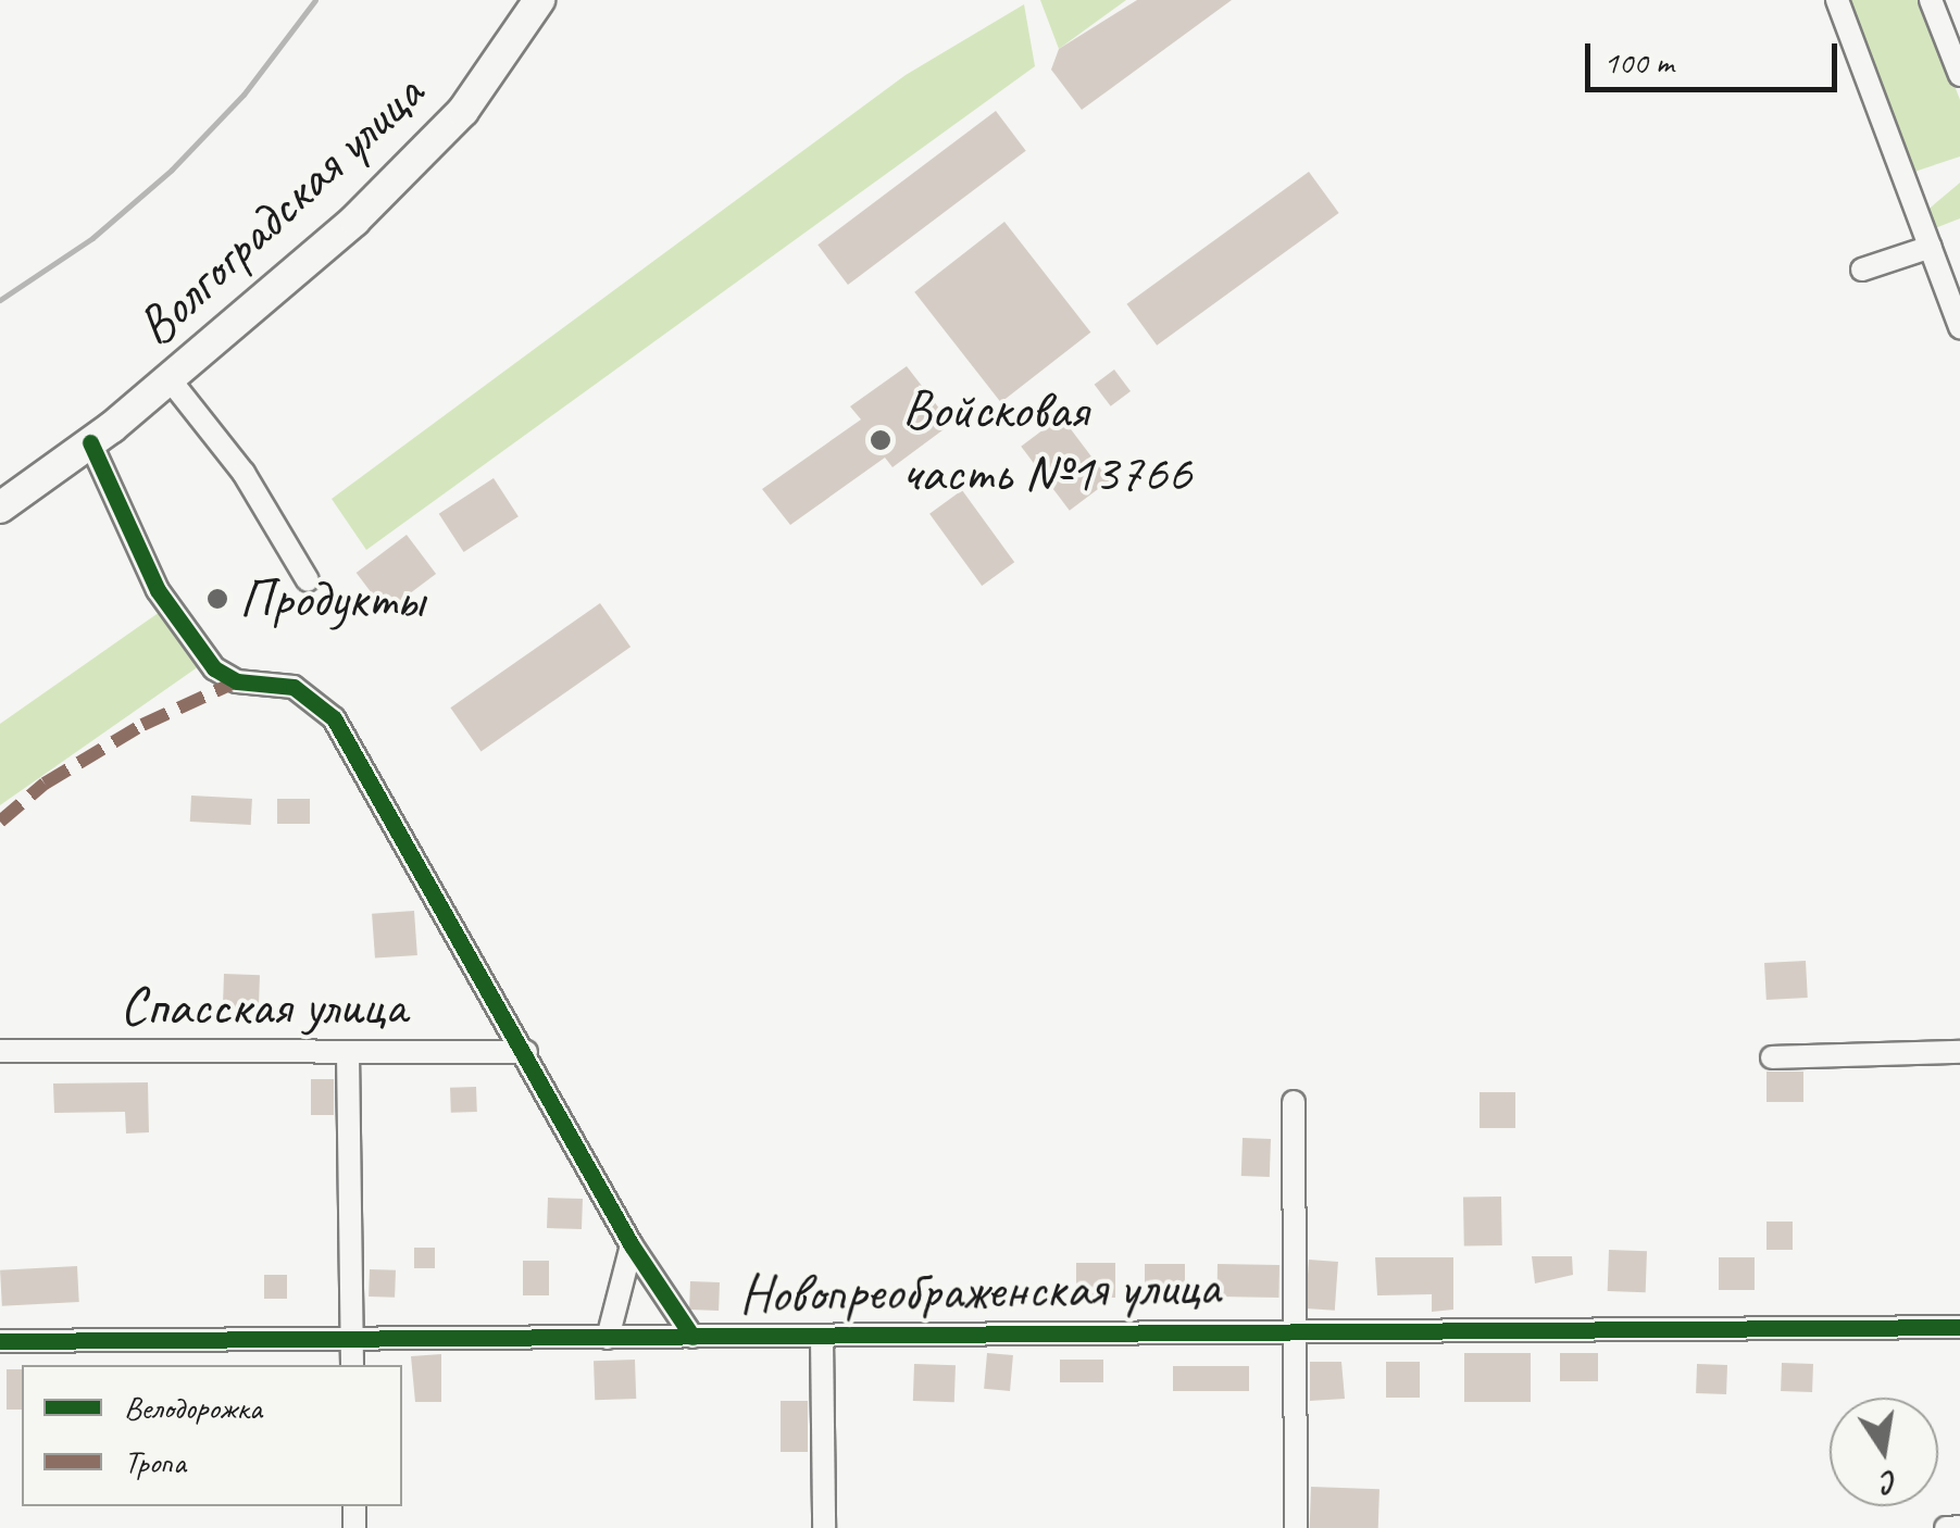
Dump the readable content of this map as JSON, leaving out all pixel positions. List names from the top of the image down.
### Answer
{
  "streets": {
    "main road": ["Волгоградская улица"],
    "street": ["Спасская улица", "Новопреображенская улица"]
  },
  "places": ["Войсковая часть №13766", "Продукты"],
  "legend": ["Велодорожка", "Тропа"],
  "scale_bar": "100 m",
  "north": "bottom"
}
